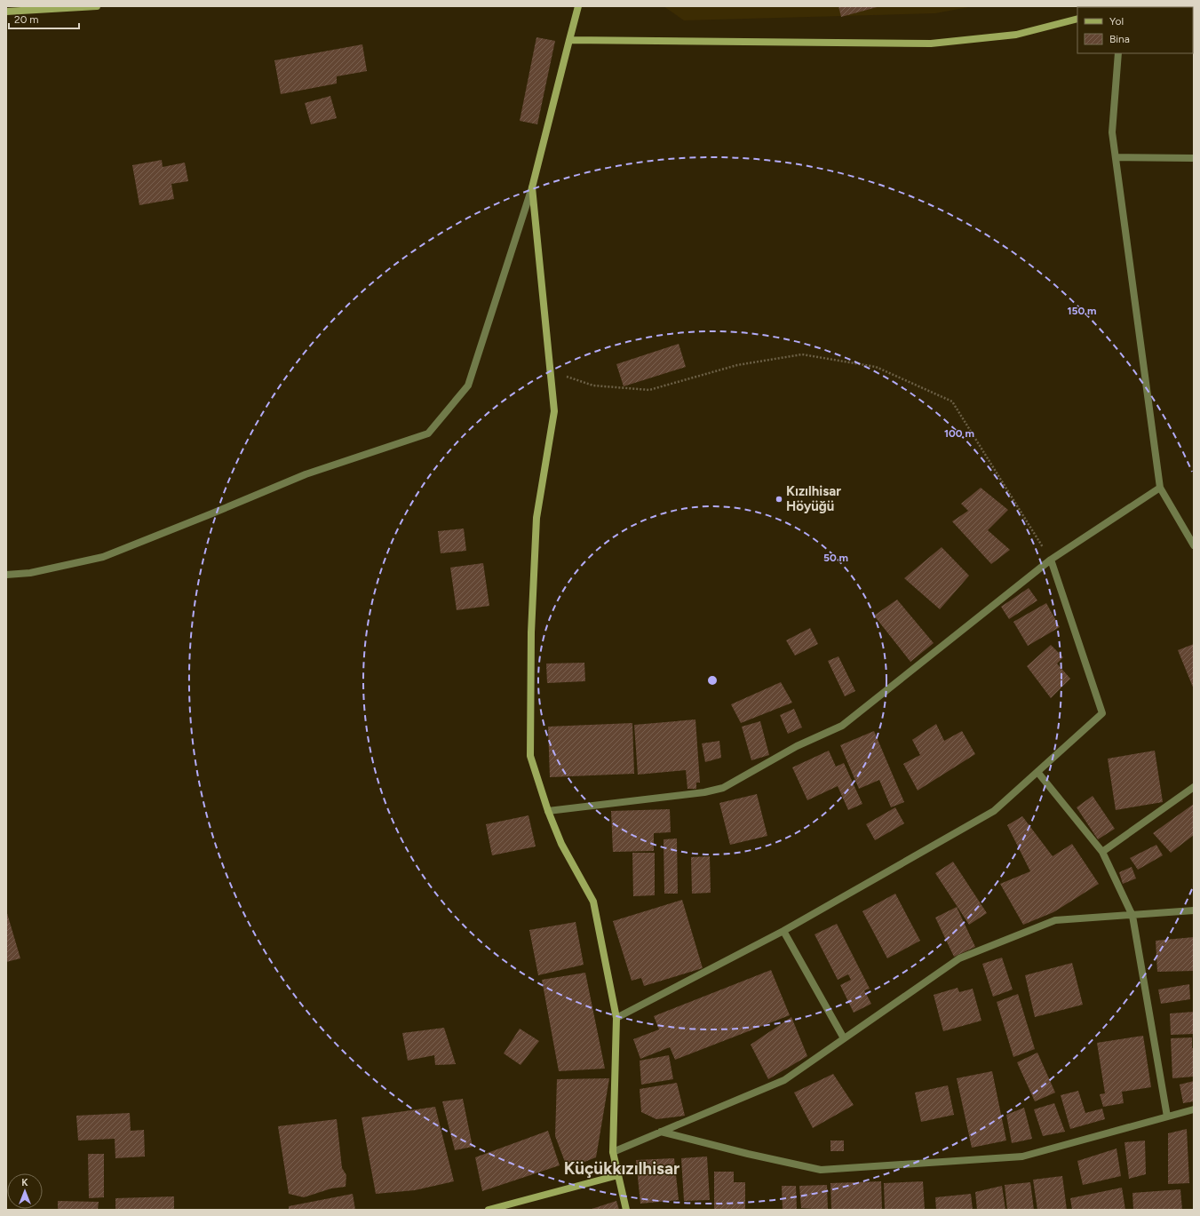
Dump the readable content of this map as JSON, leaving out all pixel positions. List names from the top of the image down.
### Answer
{
  "districts": ["Küçükkızılhisar"],
  "places": ["Kızılhisar Höyüğü"],
  "legend": ["Yol", "Bina"],
  "scale_bar": "20 m",
  "north": "top",
  "rings": ["150 m", "100 m", "50 m"]
}
